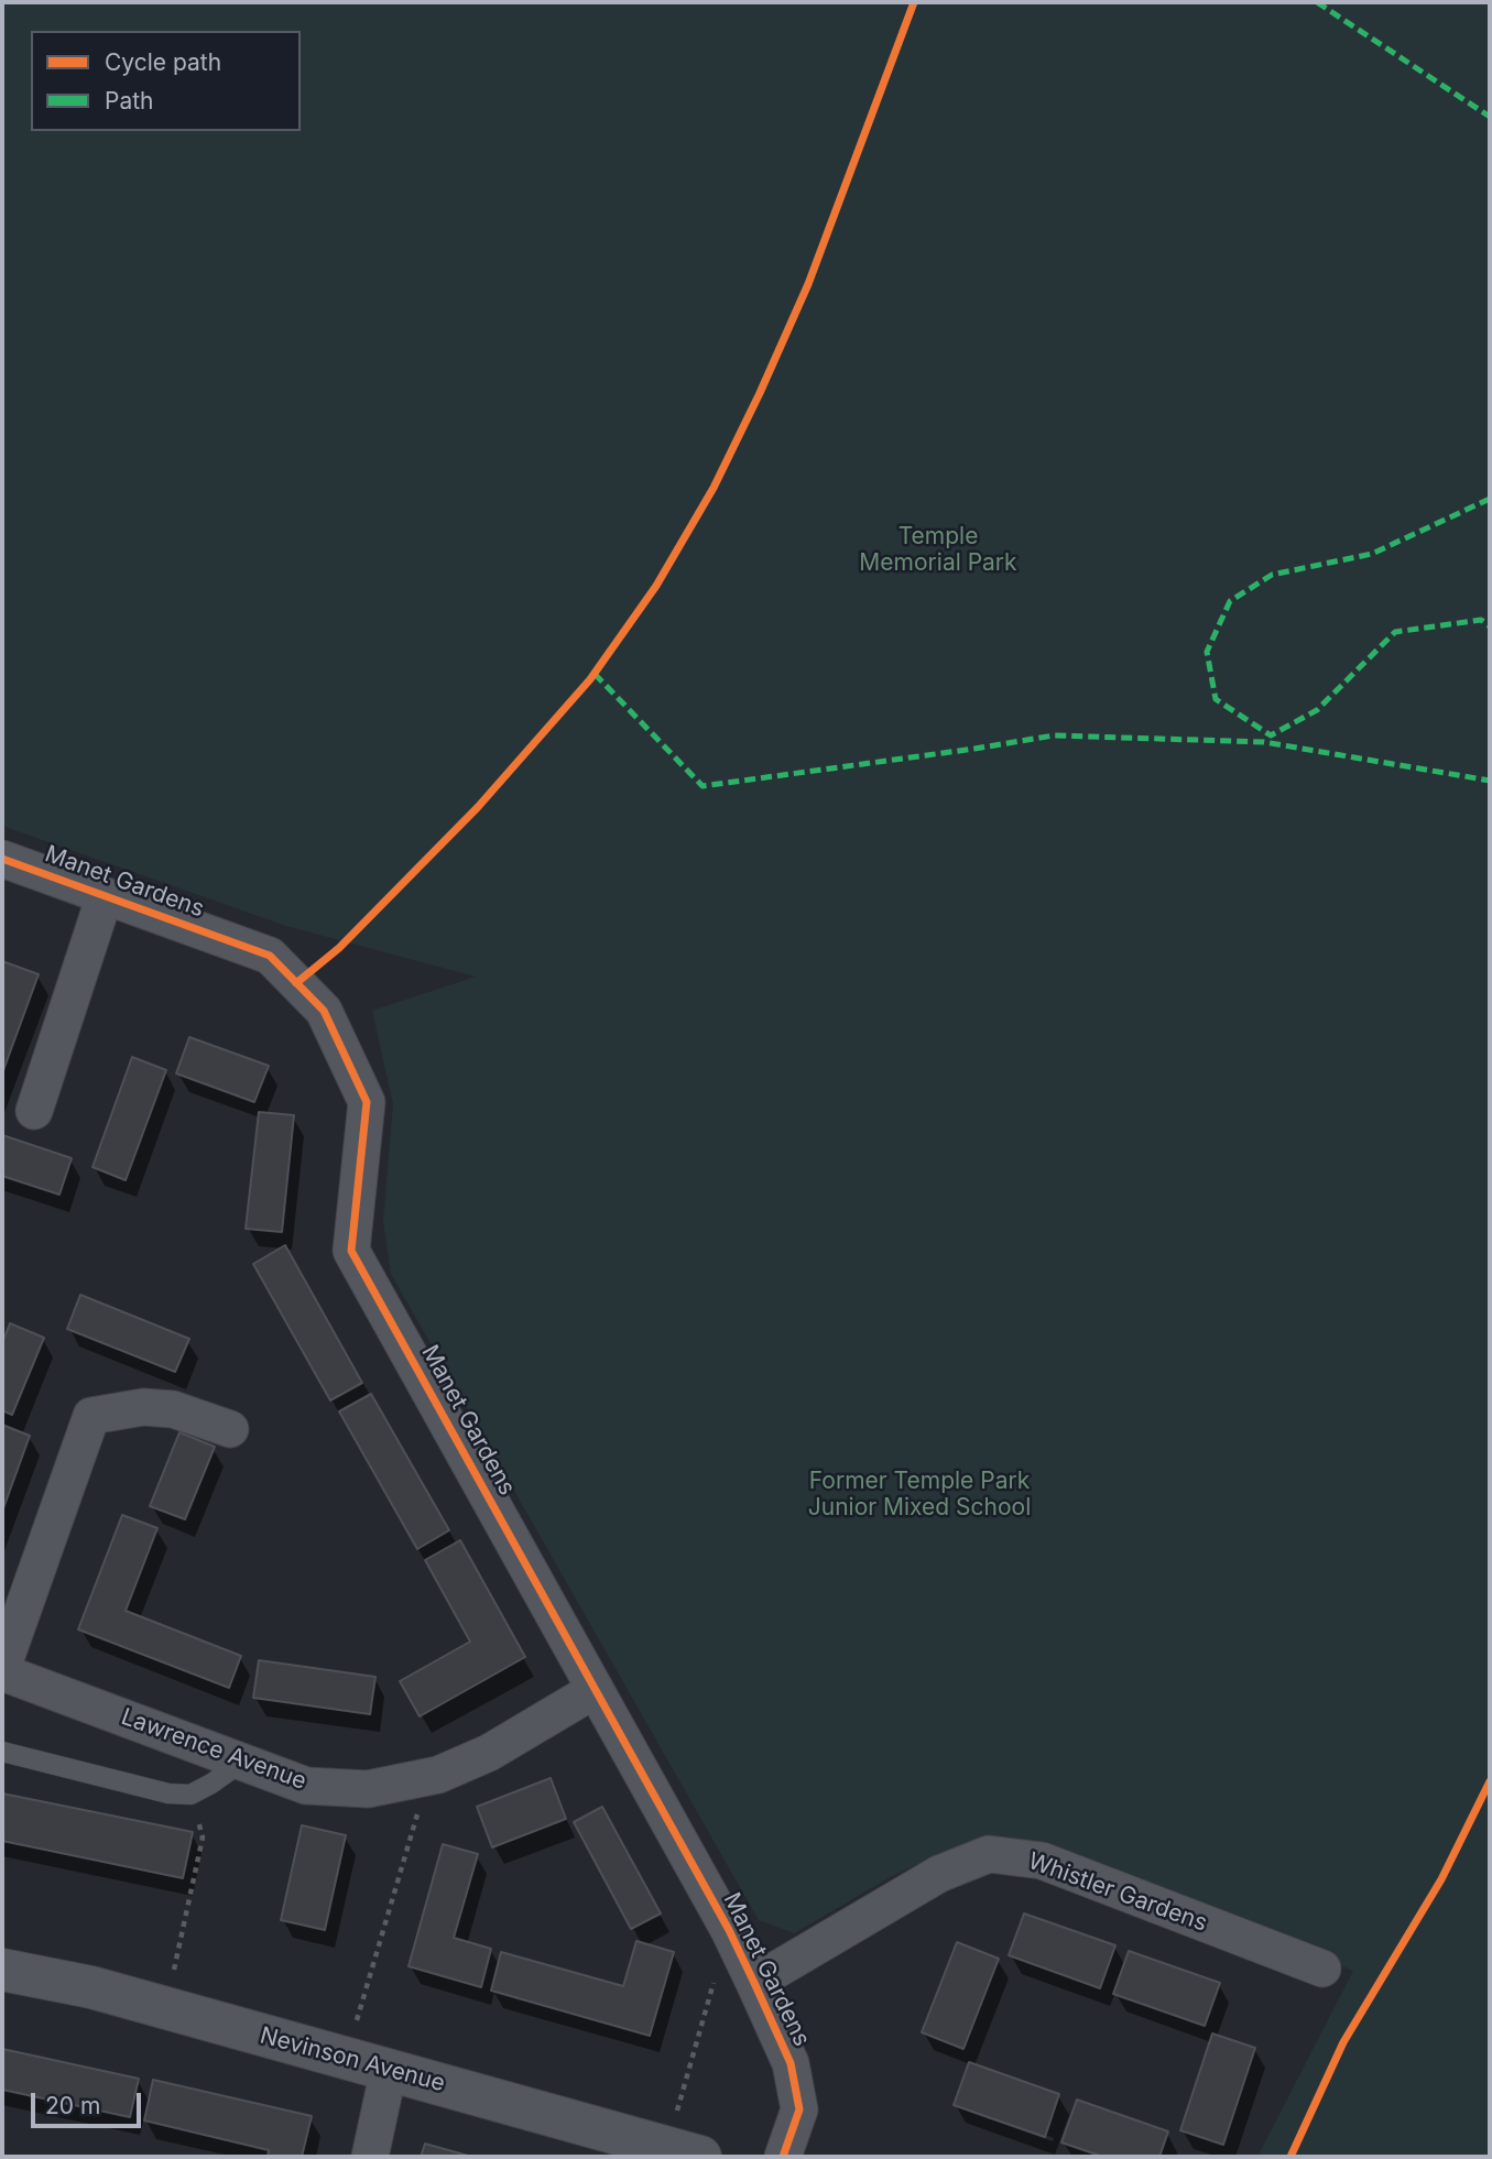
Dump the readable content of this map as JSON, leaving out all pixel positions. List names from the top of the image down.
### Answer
{
  "streets": {
    "street": [
      "Manet Gardens",
      "Lawrence Avenue",
      "Whistler Gardens",
      "Nevinson Avenue"
    ]
  },
  "crossings": [
    ["Manet Gardens", "Lawrence Avenue"],
    ["Manet Gardens", "Whistler Gardens"]
  ],
  "parks": ["Temple Memorial Park", "Former Temple Park Junior Mixed School"],
  "legend": ["Cycle path", "Path"],
  "scale_bar": "20 m"
}
